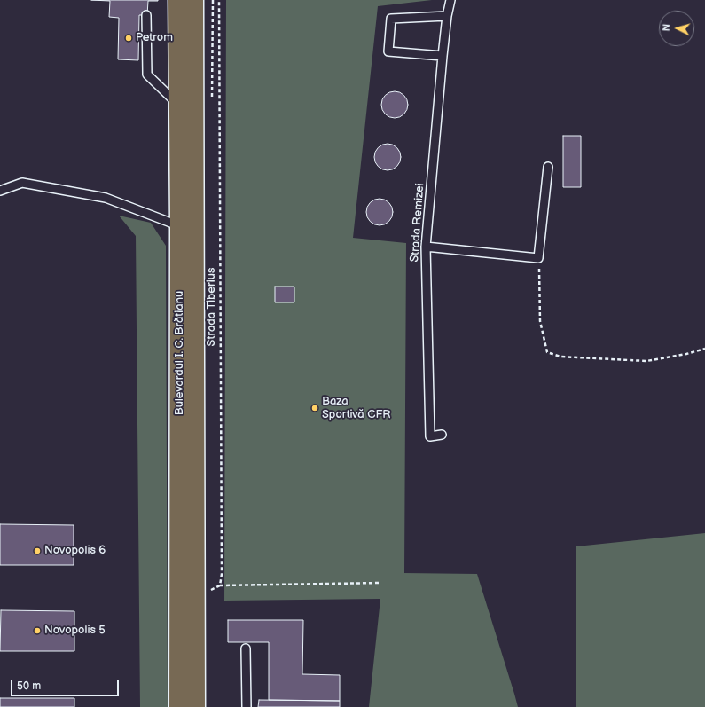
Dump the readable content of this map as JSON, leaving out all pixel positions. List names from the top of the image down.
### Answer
{
  "streets": {
    "main road": ["Bulevardul I. C. Brătianu"],
    "lane": ["Strada Remizei"],
    "path": ["Strada Tiberius"]
  },
  "places": [
    "Petrom",
    "Baza Sportivă CFR",
    "Novopolis 6",
    "Novopolis 5"
  ],
  "scale_bar": "50 m",
  "north": "left"
}
